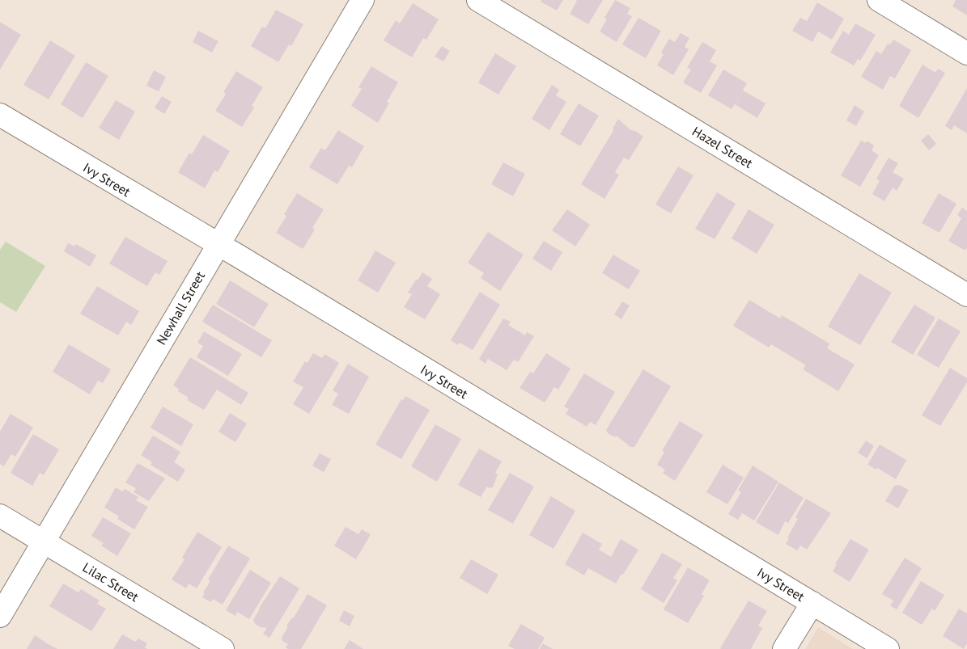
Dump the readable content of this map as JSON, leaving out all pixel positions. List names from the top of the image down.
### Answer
{
  "streets": {
    "street": [
      "Hazel Street",
      "Ivy Street",
      "Newhall Street",
      "Lilac Street"
    ]
  },
  "crossings": [
    ["Ivy Street", "Newhall Street"],
    ["Newhall Street", "Lilac Street"]
  ]
}
